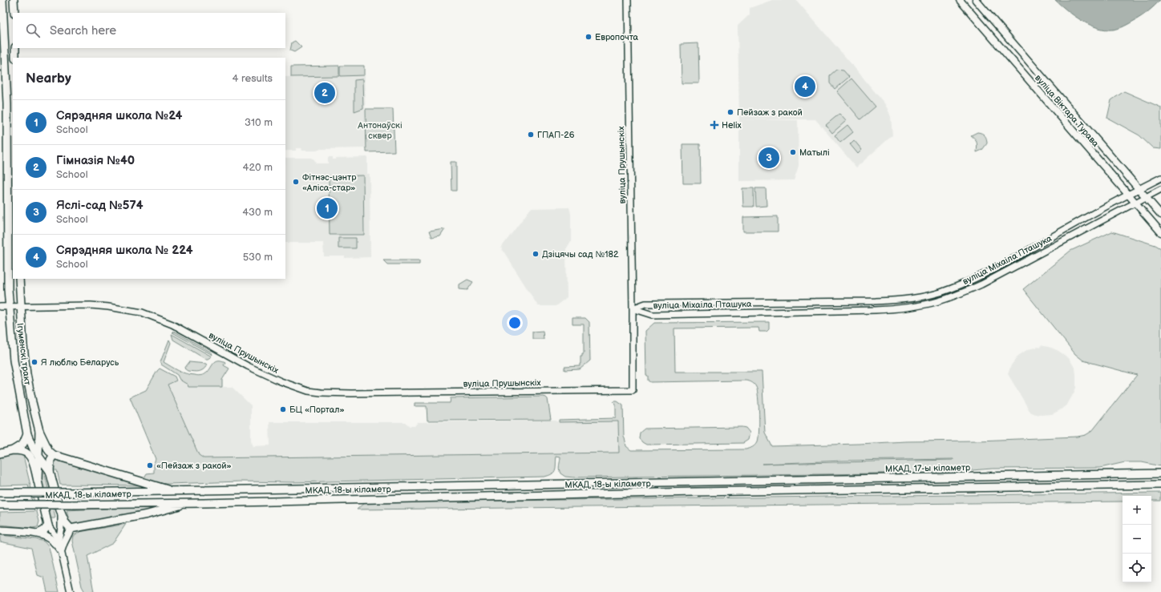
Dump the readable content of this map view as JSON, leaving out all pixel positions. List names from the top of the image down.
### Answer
{
  "streets": {
    "main road": [
      "вуліца Віктара Турава",
      "Ігуменскі тракт",
      "МКАД, 17-ы кіламетр",
      "МКАД, 18-ы кіламетр"
    ],
    "street": ["вуліца Прушынскіх", "вуліца Міхаіла Пташука"]
  },
  "crossings": [
    ["вуліца Віктара Турава", "вуліца Міхаіла Пташука"],
    ["вуліца Прушынскіх", "вуліца Міхаіла Пташука"],
    ["вуліца Прушынскіх", "Ігуменскі тракт"],
    ["МКАД, 17-ы кіламетр", "МКАД, 18-ы кіламетр"]
  ],
  "parks": ["Антонаўскі сквер"],
  "places": {
    "other": [
      "Европочта",
      "Пейзаж з ракой",
      "ГПАП-26",
      "Матылі",
      "Фітнэс-цэнтр «Аліса-стар»",
      "Дзіцячы сад №182",
      "Я люблю Беларусь",
      "БЦ «Портал»",
      "«Пейзаж з ракой»"
    ],
    "health": ["Helix"]
  },
  "page": {
    "search": "Search here",
    "heading": ["Nearby", "4 results"],
    "pins": [
      "4",
      "2",
      "3",
      "1"
    ],
    "list": [
      {
        "mark": "1",
        "name": "Сярэдняя школа №24",
        "note": "School",
        "value": "310 m"
      },
      {
        "mark": "2",
        "name": "Гімназія №40",
        "note": "School",
        "value": "420 m"
      },
      {
        "mark": "3",
        "name": "Яслі-сад №574",
        "note": "School",
        "value": "430 m"
      },
      {
        "mark": "4",
        "name": "Сярэдняя школа № 224",
        "note": "School",
        "value": "530 m"
      }
    ],
    "map_buttons": ["+", "−"]
  }
}
